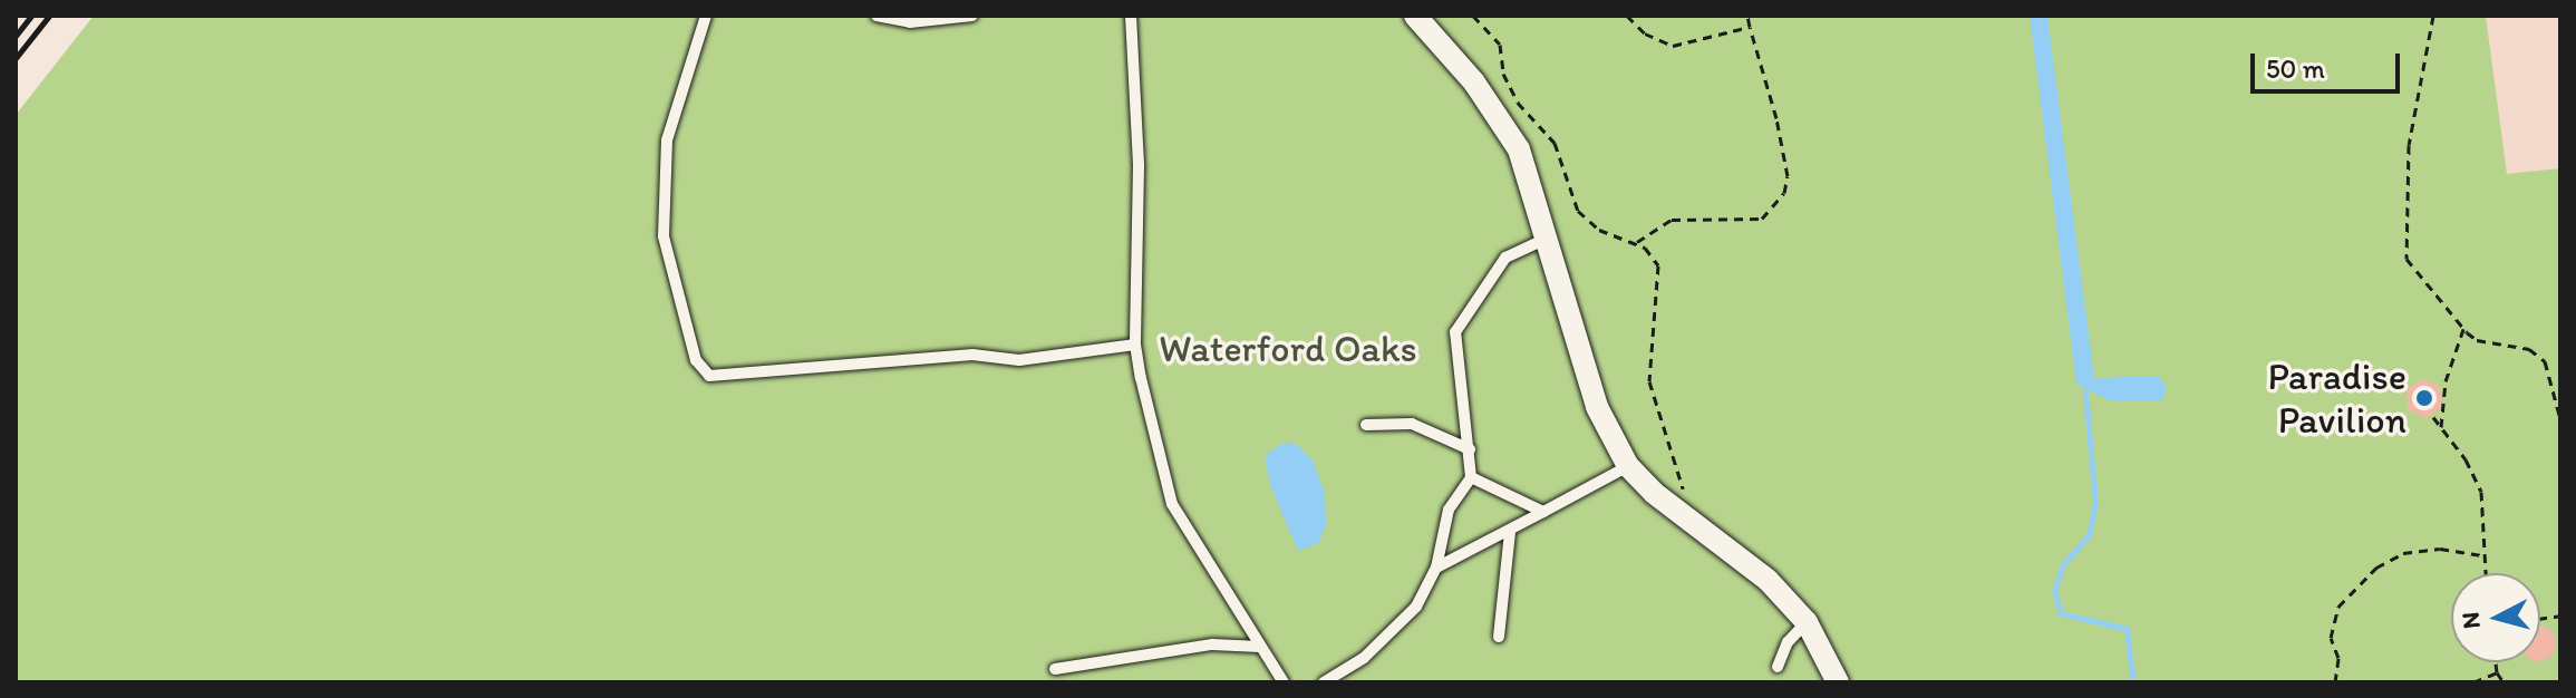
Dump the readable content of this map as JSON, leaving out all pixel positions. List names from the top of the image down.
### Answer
{
  "parks": ["Waterford Oaks"],
  "places": ["Paradise Pavilion"],
  "scale_bar": "50 m",
  "north": "left"
}
